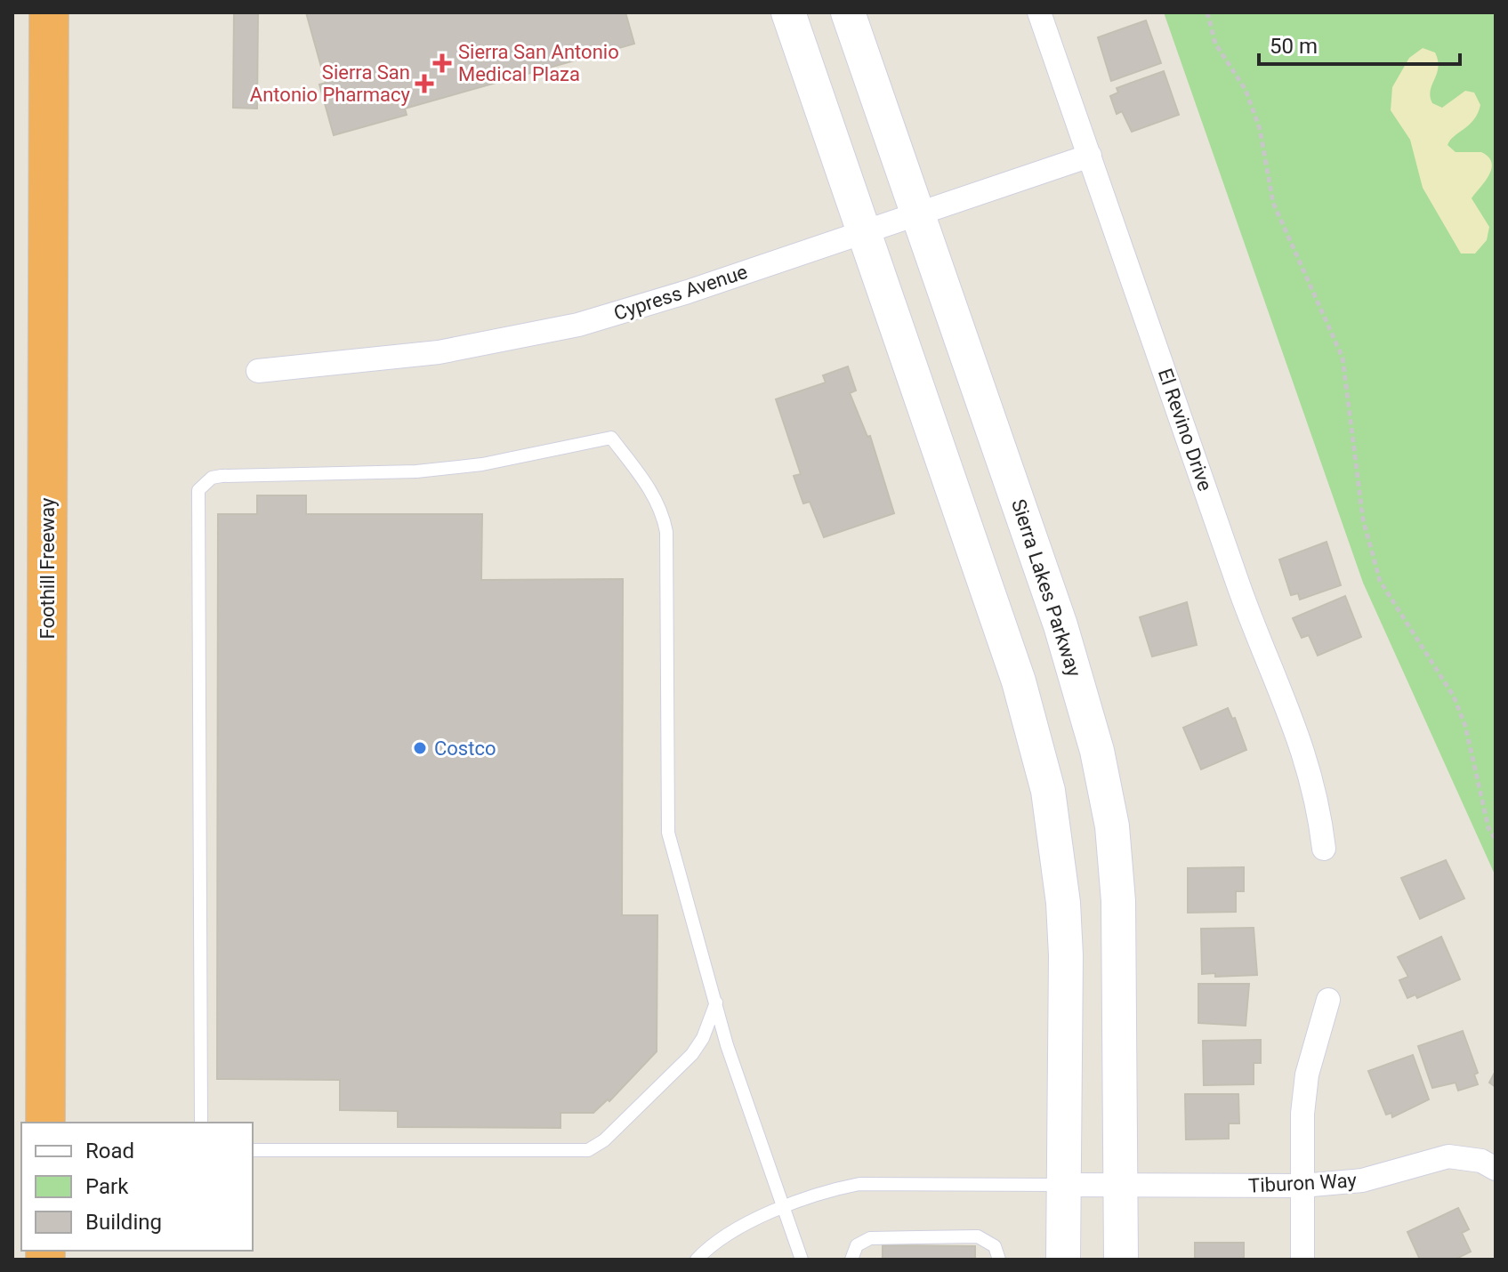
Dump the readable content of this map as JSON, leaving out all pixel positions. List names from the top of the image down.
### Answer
{
  "streets": {
    "highway": ["Foothill Freeway"],
    "street": [
      "Cypress Avenue",
      "El Revino Drive",
      "Sierra Lakes Parkway",
      "Tiburon Way"
    ]
  },
  "crossings": [
    ["Cypress Avenue", "El Revino Drive"],
    ["Cypress Avenue", "Sierra Lakes Parkway"],
    ["Sierra Lakes Parkway", "Tiburon Way"]
  ],
  "places": {
    "health": ["Sierra San Antonio Medical Plaza", "Sierra San Antonio Pharmacy"],
    "other": ["Costco"]
  },
  "legend": ["Road", "Park", "Building"],
  "scale_bar": "50 m"
}
